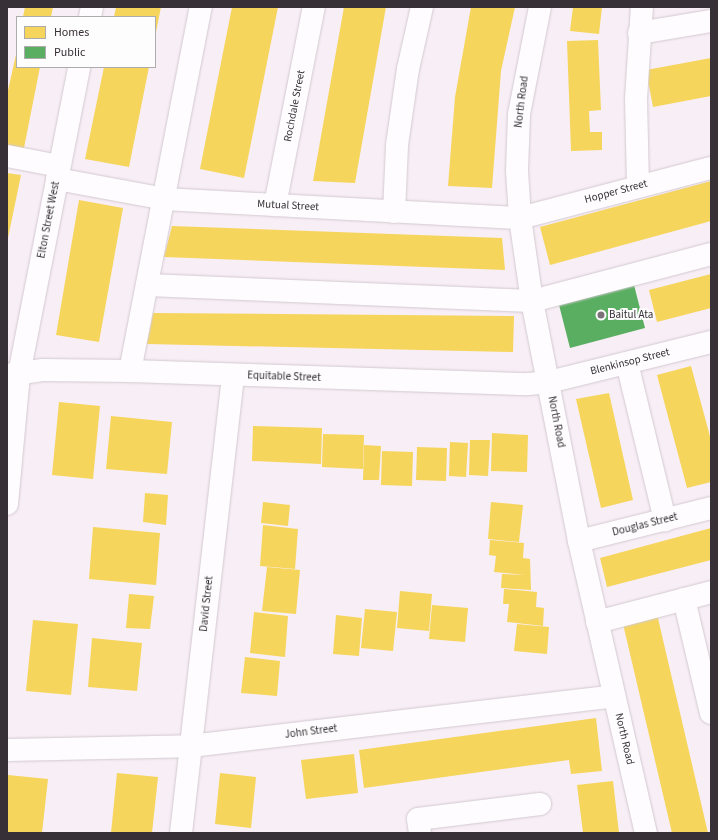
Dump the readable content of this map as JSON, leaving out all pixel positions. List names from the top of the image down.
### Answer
{
  "streets": {
    "street": [
      "North Road",
      "Rochdale Street",
      "Hopper Street",
      "Mutual Street",
      "Elton Street West",
      "Blenkinsop Street",
      "Equitable Street",
      "Douglas Street",
      "David Street",
      "John Street"
    ]
  },
  "crossings": [
    ["North Road", "Hopper Street"],
    ["North Road", "Mutual Street"],
    ["North Road", "Blenkinsop Street"],
    ["North Road", "Equitable Street"],
    ["North Road", "Douglas Street"],
    ["North Road", "John Street"],
    ["Rochdale Street", "Mutual Street"],
    ["Hopper Street", "Mutual Street"],
    ["Mutual Street", "Elton Street West"],
    ["Elton Street West", "Equitable Street"],
    ["Blenkinsop Street", "Equitable Street"],
    ["Equitable Street", "David Street"],
    ["David Street", "John Street"]
  ],
  "places": ["Baitul Ata"],
  "legend": ["Homes", "Public"]
}
